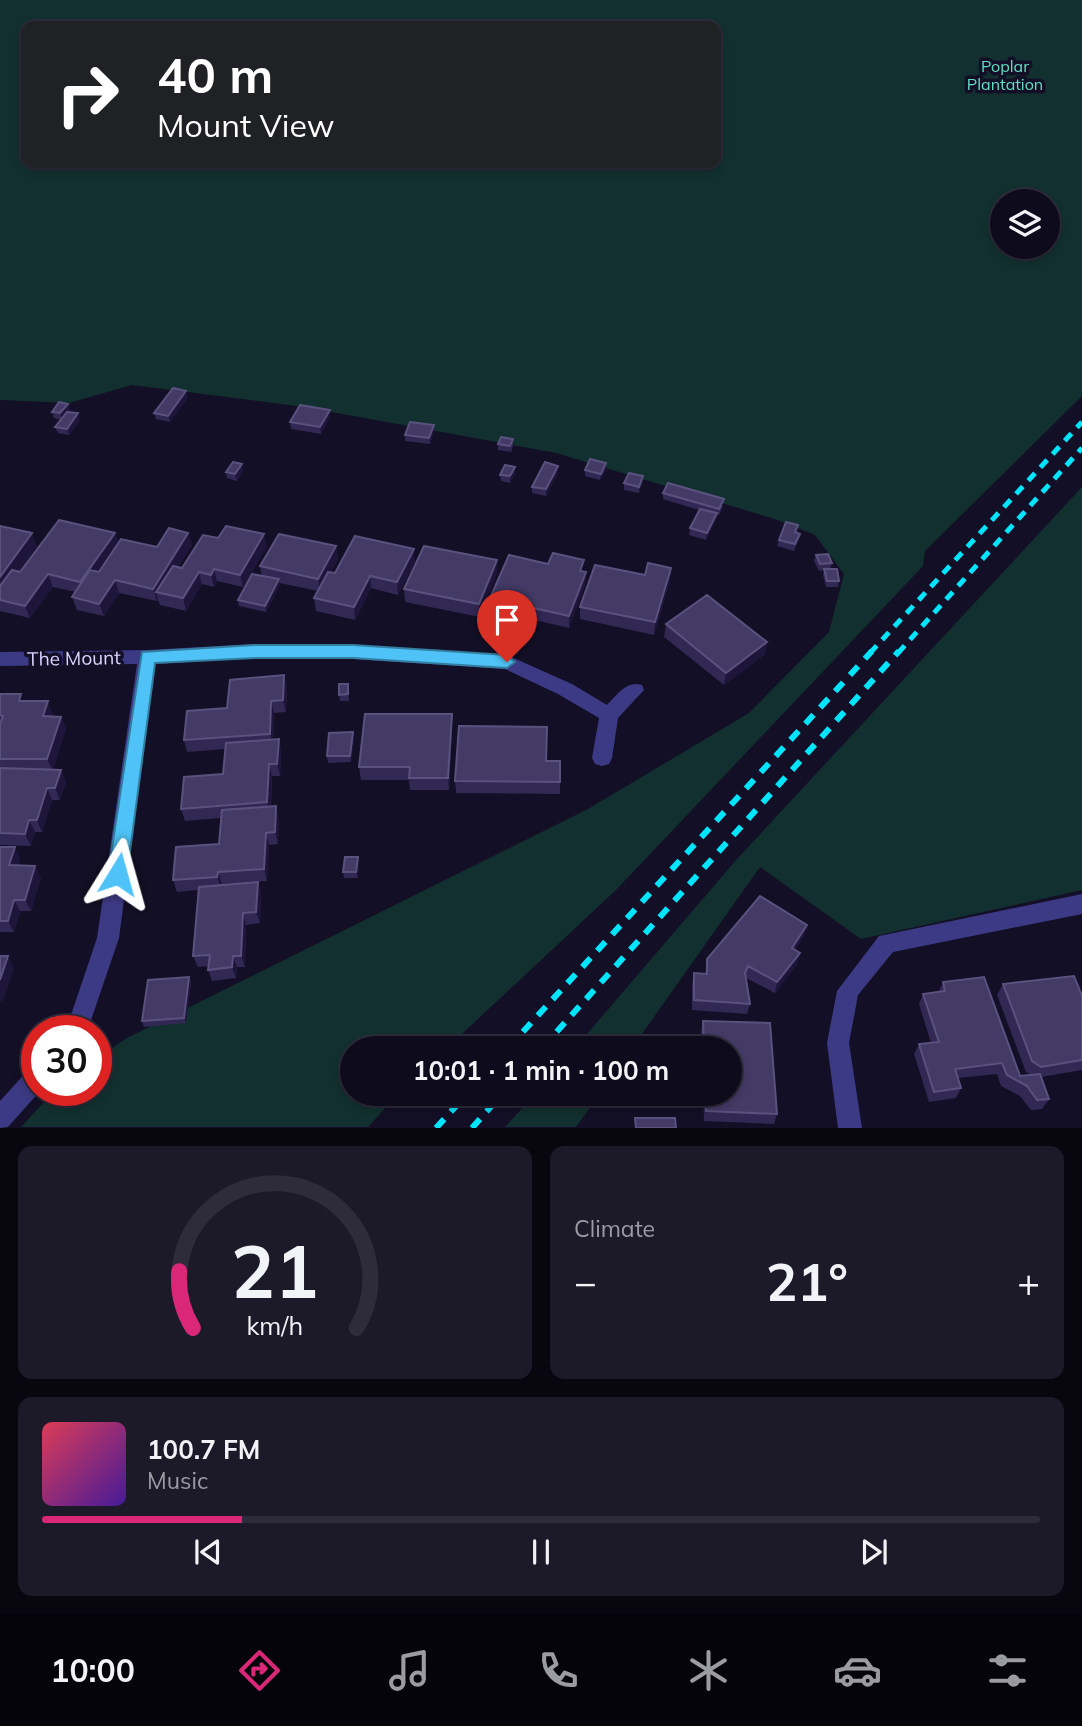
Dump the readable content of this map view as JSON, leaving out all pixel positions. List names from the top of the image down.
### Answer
{
  "streets": {
    "street": ["The Mount"]
  },
  "parks": ["Poplar Plantation"],
  "page": {
    "turn": ["40 m", "Mount View"],
    "limit": "30",
    "trip": "10:01 · 1 min · 100 m",
    "tile": "Climate",
    "heat": ["−", "21°", "+"],
    "song": ["100.7 FM", "Music"],
    "tabs": "10:00",
    "gauge": ["21", "km/h"]
  }
}
